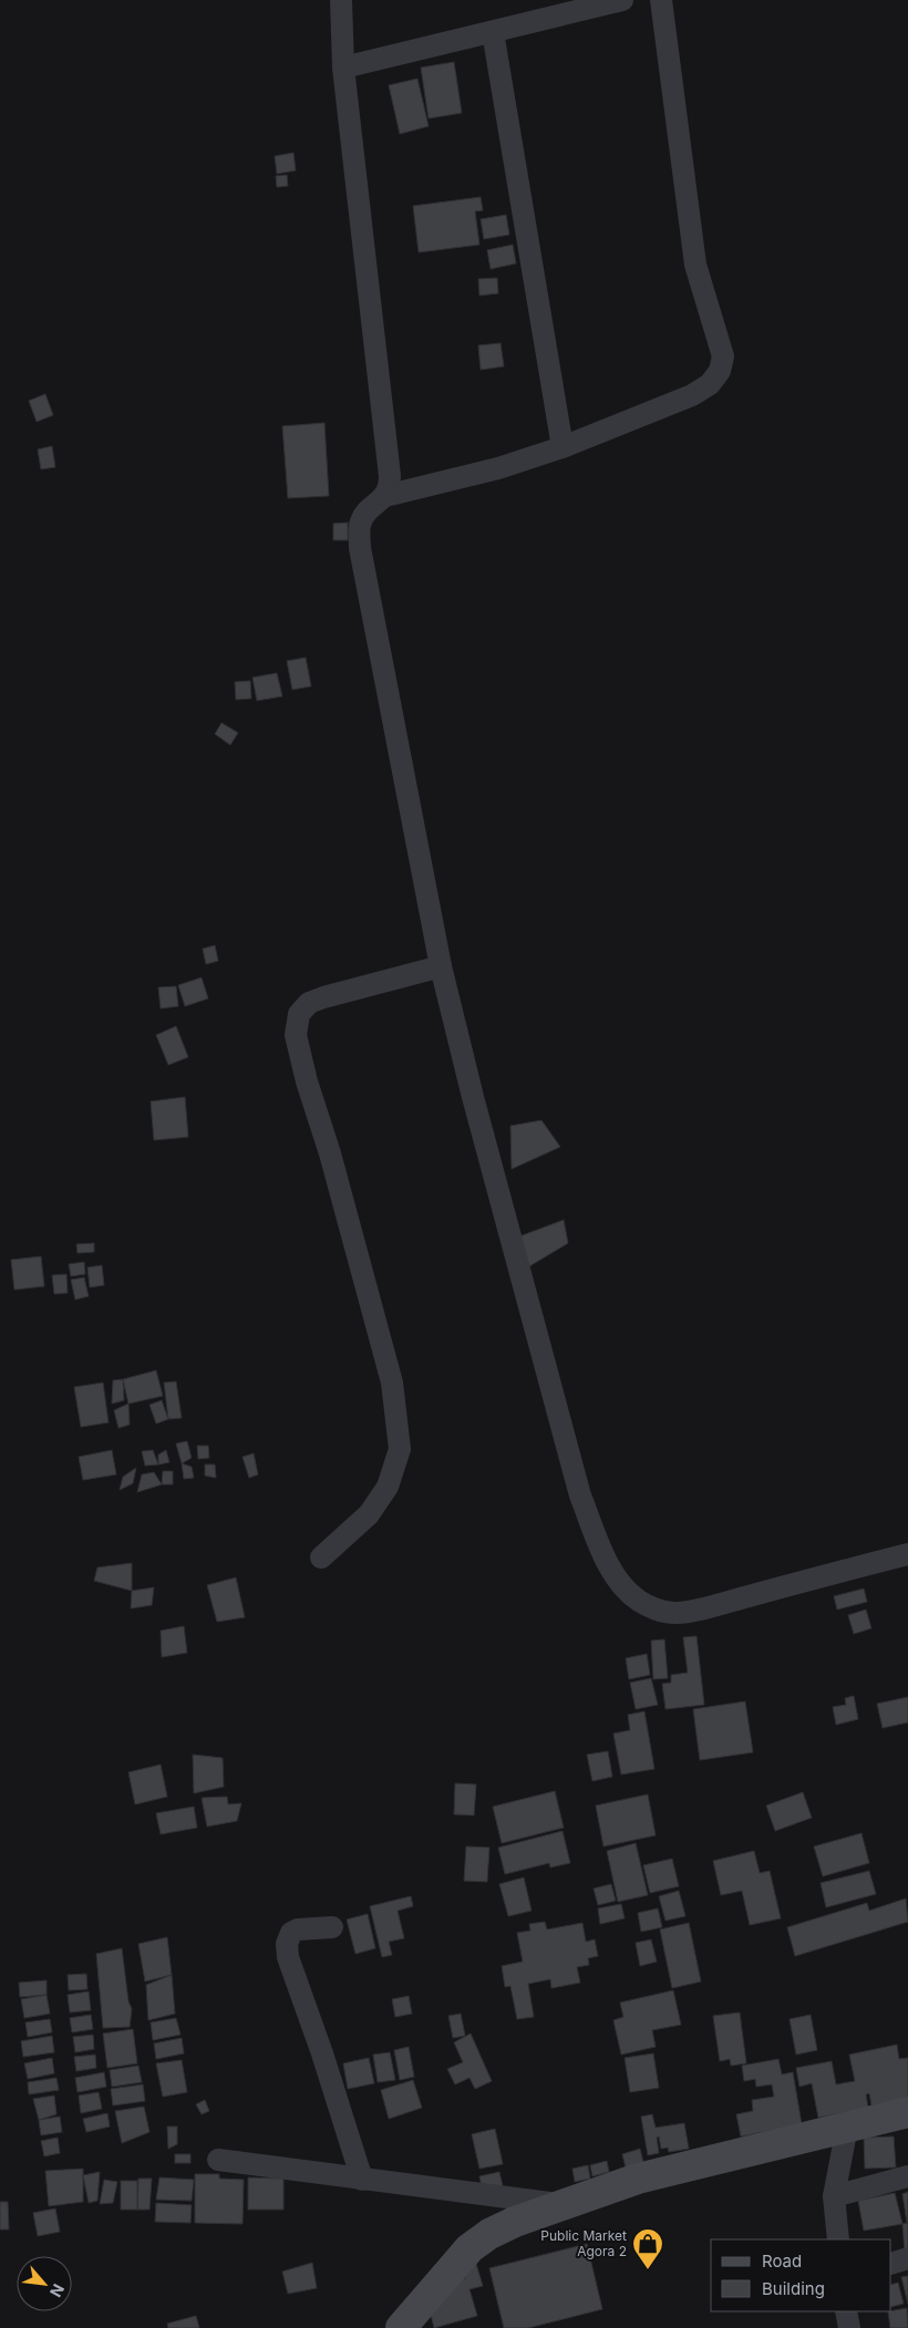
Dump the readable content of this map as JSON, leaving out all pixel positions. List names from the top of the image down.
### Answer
{
  "places": {
    "shop": ["Public Market Agora 2"]
  },
  "legend": ["Road", "Building"],
  "north": "bottom right"
}
